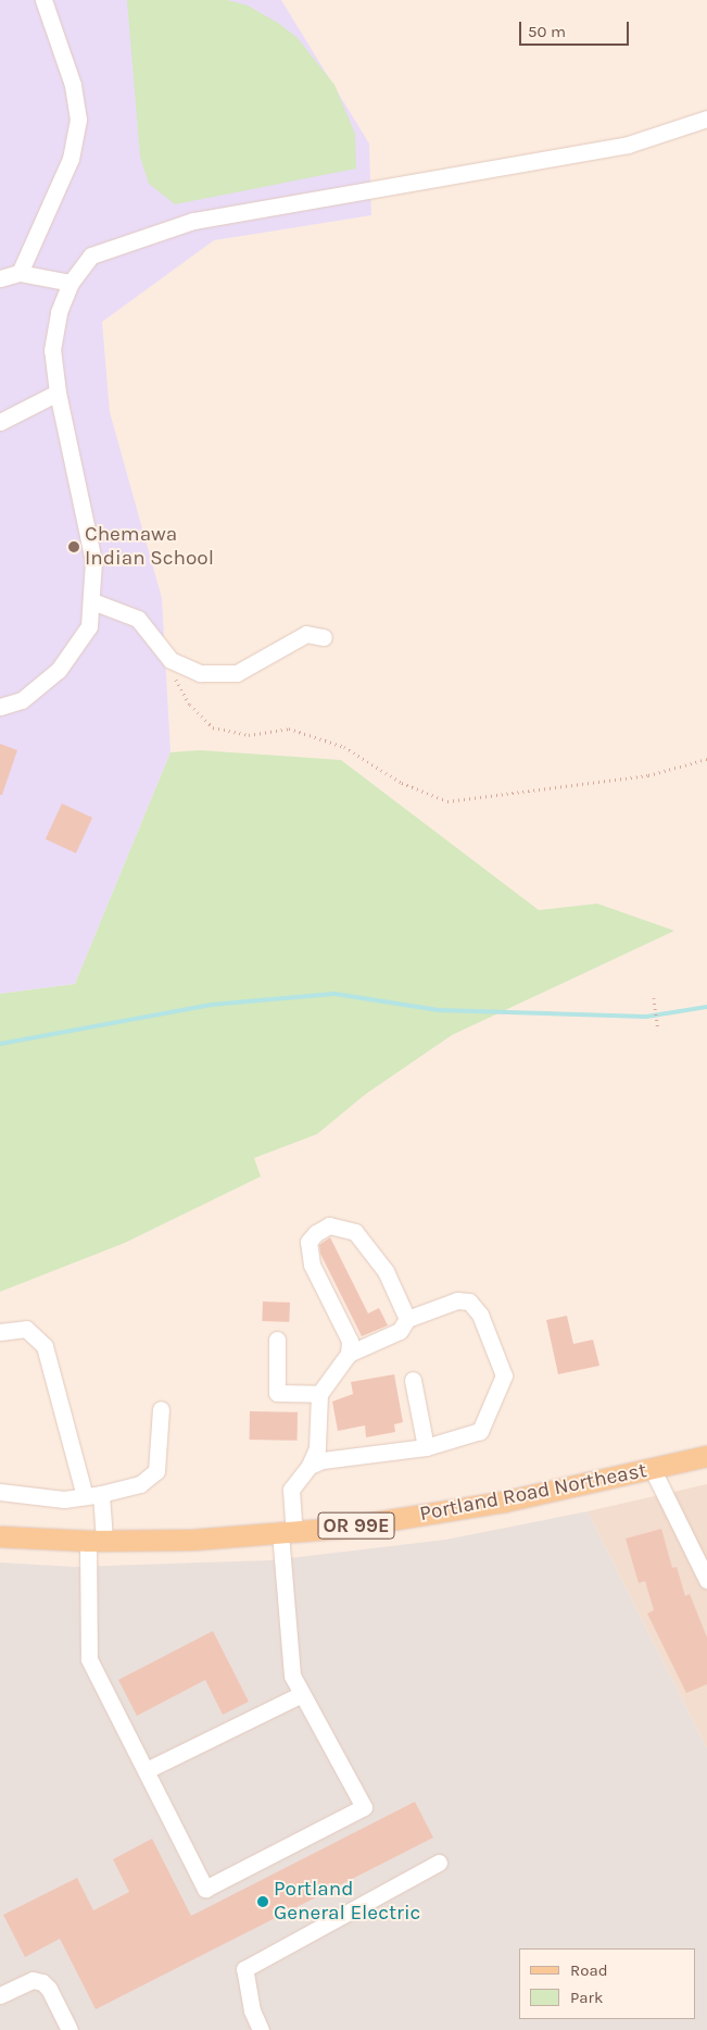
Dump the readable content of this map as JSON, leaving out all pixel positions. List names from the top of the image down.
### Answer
{
  "streets": {
    "main road": ["Portland Road Northeast", "OR 99E"]
  },
  "places": ["Chemawa Indian School", "Portland General Electric"],
  "legend": ["Road", "Park"],
  "scale_bar": "50 m"
}
